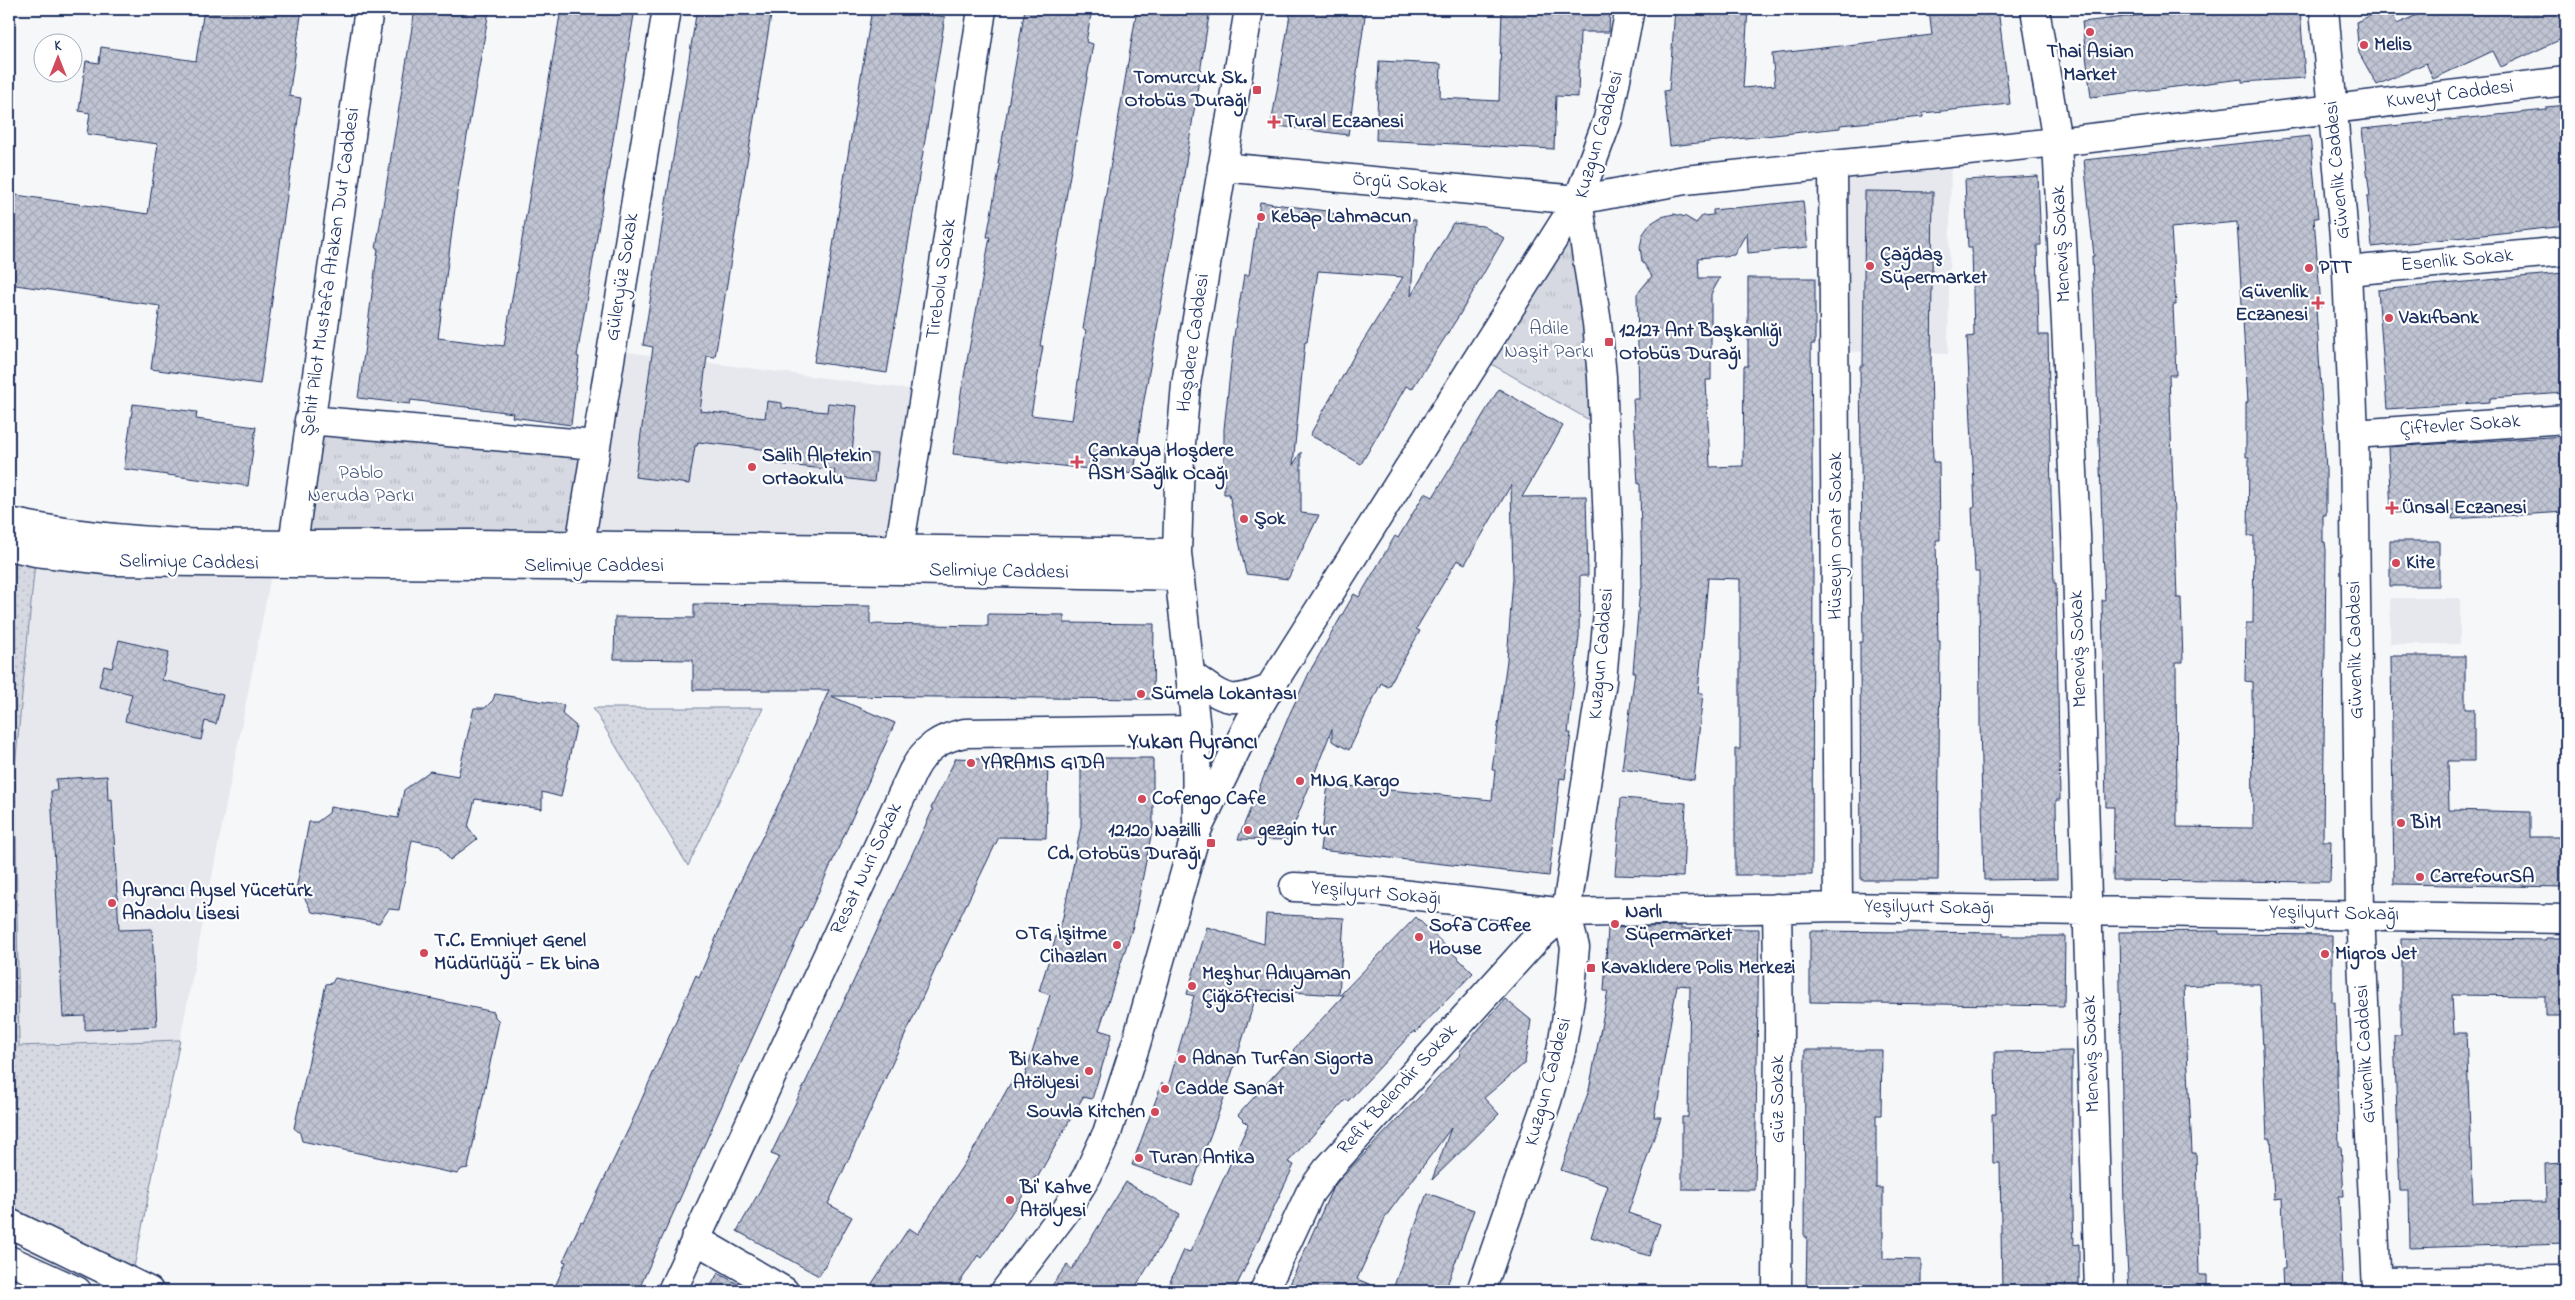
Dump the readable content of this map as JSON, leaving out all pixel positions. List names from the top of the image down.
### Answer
{
  "streets": {
    "street": [
      "Kuveyt Caddesi",
      "Kuzgun Caddesi",
      "Güvenlik Caddesi",
      "Örgü Sokak",
      "Meneviş Sokak",
      "Esenlik Sokak",
      "Şehit Pilot Mustafa Atakan Dut Caddesi",
      "Güleryüz Sokak",
      "Tirebolu Sokak",
      "Hoşdere Caddesi",
      "Çiftevler Sokak",
      "Hüseyin Onat Sokak",
      "Selimiye Caddesi",
      "Resat Nuri Sokak",
      "Yeşilyurt Sokağı",
      "Refik Belendir Sokak",
      "Güz Sokak"
    ]
  },
  "crossings": [
    ["Kuveyt Caddesi", "Güvenlik Caddesi"],
    ["Kuveyt Caddesi", "Örgü Sokak"],
    ["Kuveyt Caddesi", "Meneviş Sokak"],
    ["Kuzgun Caddesi", "Örgü Sokak"],
    ["Kuzgun Caddesi", "Yeşilyurt Sokağı"],
    ["Kuzgun Caddesi", "Refik Belendir Sokak"],
    ["Güvenlik Caddesi", "Esenlik Sokak"],
    ["Güvenlik Caddesi", "Çiftevler Sokak"],
    ["Güvenlik Caddesi", "Yeşilyurt Sokağı"],
    ["Örgü Sokak", "Meneviş Sokak"],
    ["Örgü Sokak", "Hoşdere Caddesi"],
    ["Örgü Sokak", "Hüseyin Onat Sokak"],
    ["Meneviş Sokak", "Yeşilyurt Sokağı"],
    ["Şehit Pilot Mustafa Atakan Dut Caddesi", "Selimiye Caddesi"],
    ["Güleryüz Sokak", "Selimiye Caddesi"],
    ["Tirebolu Sokak", "Selimiye Caddesi"],
    ["Hoşdere Caddesi", "Selimiye Caddesi"],
    ["Hoşdere Caddesi", "Resat Nuri Sokak"],
    ["Hüseyin Onat Sokak", "Yeşilyurt Sokağı"],
    ["Yeşilyurt Sokağı", "Refik Belendir Sokak"],
    ["Yeşilyurt Sokağı", "Güz Sokak"]
  ],
  "districts": ["Yukarı Ayrancı"],
  "parks": ["Adile Naşit Parkı", "Pablo Neruda Parkı"],
  "places": {
    "other": [
      "Thai Asian Market",
      "Melis",
      "Kebap Lahmacun",
      "Çağdaş Süpermarket",
      "PTT",
      "Vakıfbank",
      "Salih Alptekin Ortaokulu",
      "Şok",
      "Kite",
      "Sümela Lokantası",
      "YARAMIS GIDA",
      "MNG Kargo",
      "Cofengo Cafe",
      "BİM",
      "gezgin tur",
      "CarrefourSA",
      "Ayrancı Aysel Yücetürk Anadolu Lisesi",
      "Narlı Süpermarket",
      "Sofa Coffee House",
      "OTG İşitme Cihazları",
      "T.C. Emniyet Genel Müdürlüğü - Ek bina",
      "Migros Jet",
      "Meşhur Adıyaman Çiğköftecisi",
      "Adnan Turfan Sigorta",
      "Bi Kahve Atölyesi",
      "Cadde Sanat",
      "Souvla Kitchen",
      "Turan Antika",
      "Bi' Kahve Atölyesi"
    ],
    "transit": [
      "Tomurcuk Sk. Otobüs Durağı",
      "12127 Ant Başkanlığı Otobüs Durağı",
      "12120 Nazilli Cd. Otobüs Durağı",
      "Kavaklıdere Polis Merkezi"
    ],
    "health": [
      "Tural Eczanesi",
      "Güvenlik Eczanesi",
      "Çankaya Hoşdere ASM Sağlık Ocağı",
      "Ünsal Eczanesi"
    ]
  },
  "north": "top"
}
